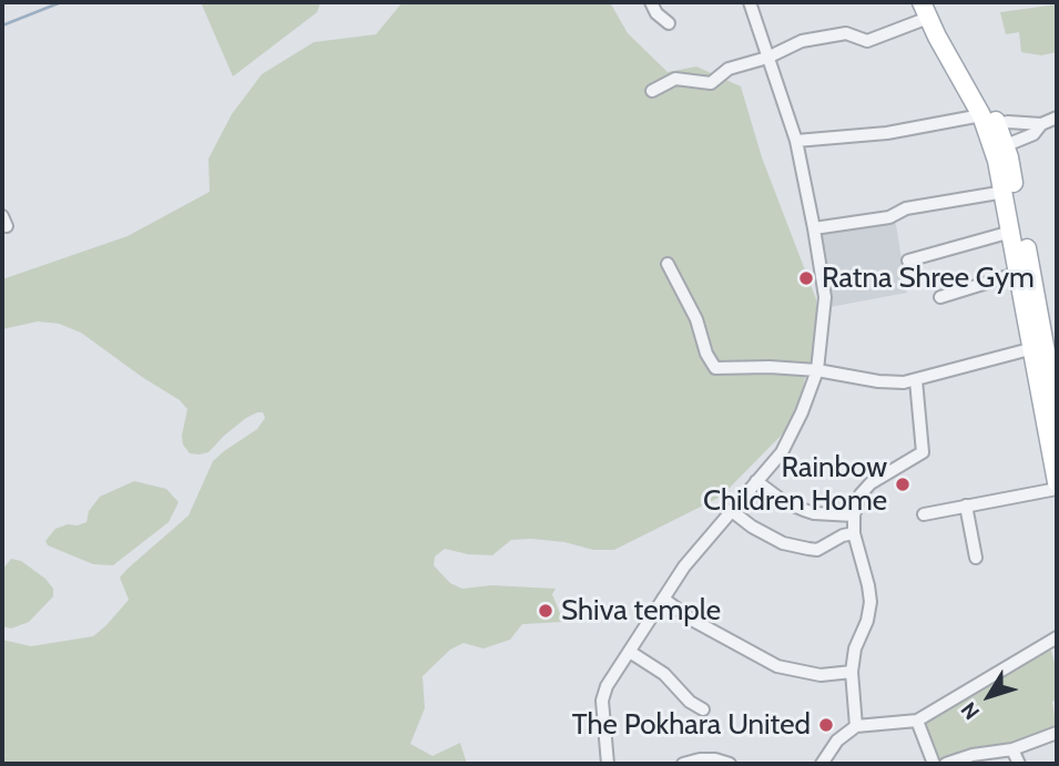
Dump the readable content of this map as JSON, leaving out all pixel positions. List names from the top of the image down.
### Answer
{
  "places": [
    "Ratna Shree Gym",
    "Rainbow Children Home",
    "Shiva temple",
    "The Pokhara United"
  ],
  "north": "bottom left"
}
